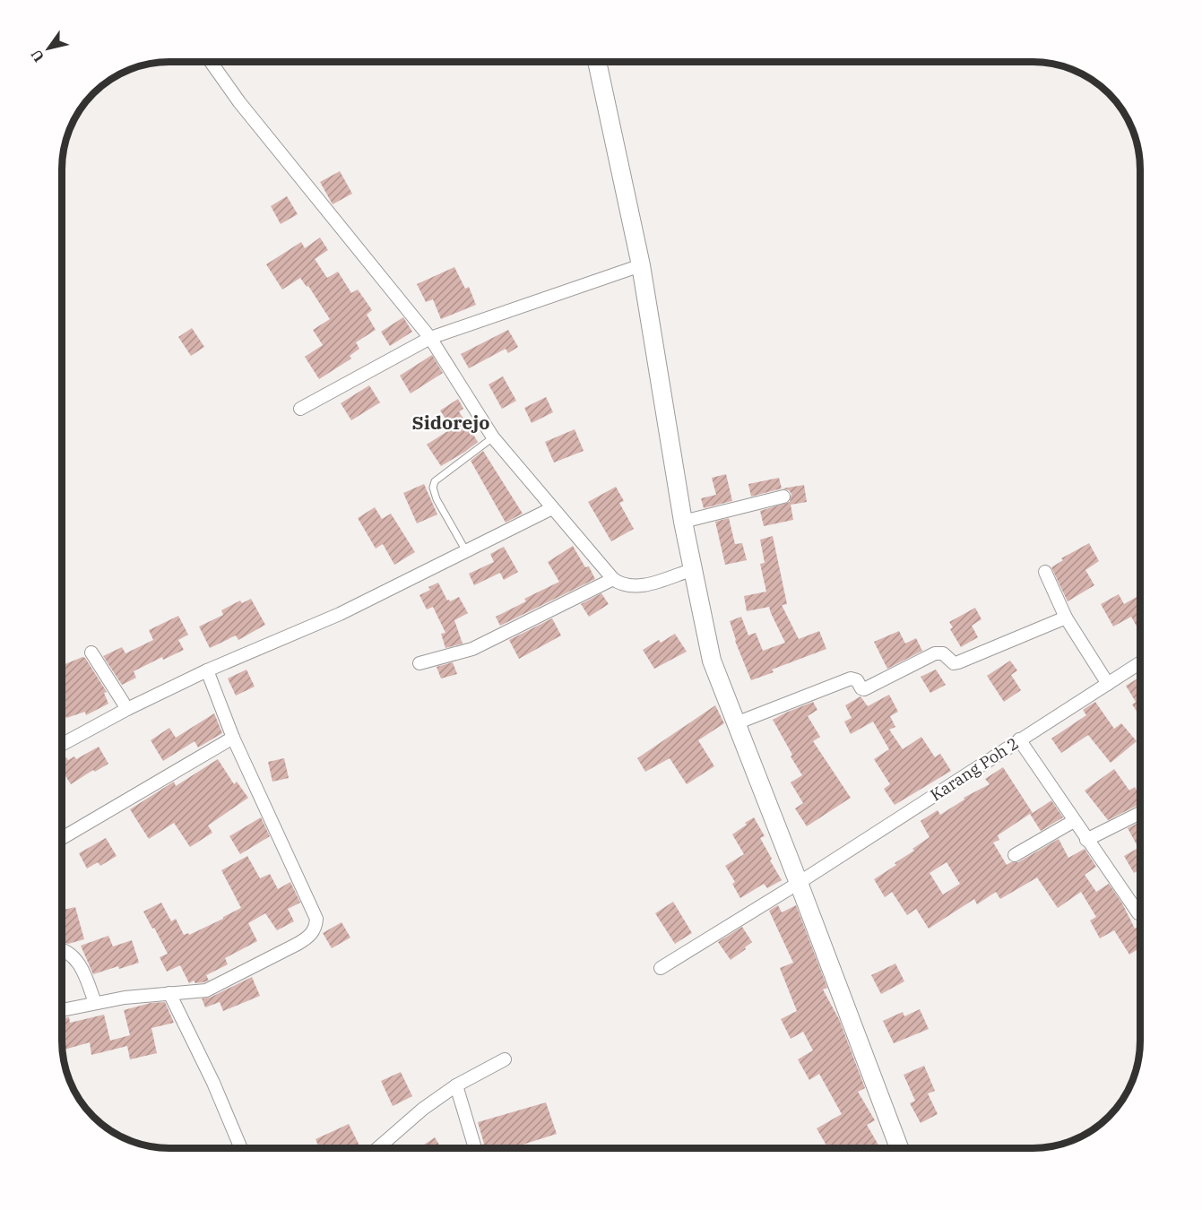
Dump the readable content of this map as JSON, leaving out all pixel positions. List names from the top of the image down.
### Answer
{
  "streets": {
    "street": ["Karang Poh 2"]
  },
  "districts": ["Sidorejo"],
  "north": "bottom left"
}
